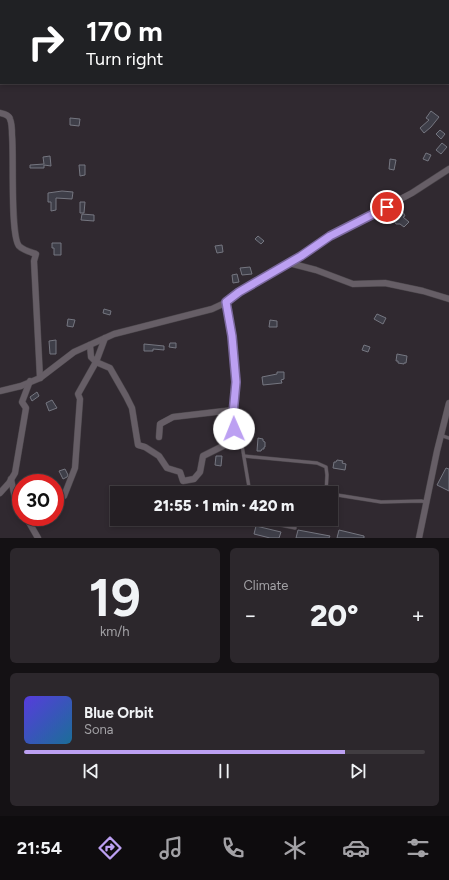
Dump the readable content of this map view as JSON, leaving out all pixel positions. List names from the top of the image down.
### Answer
{
  "page": {
    "turn": ["170 m", "Turn right"],
    "limit": "30",
    "trip": "21:55 · 1 min · 420 m",
    "tile": [
      ["19", "km/h"],
      "Climate"
    ],
    "heat": ["−", "20°", "+"],
    "song": ["Blue Orbit", "Sona"],
    "tabs": "21:54"
  }
}
